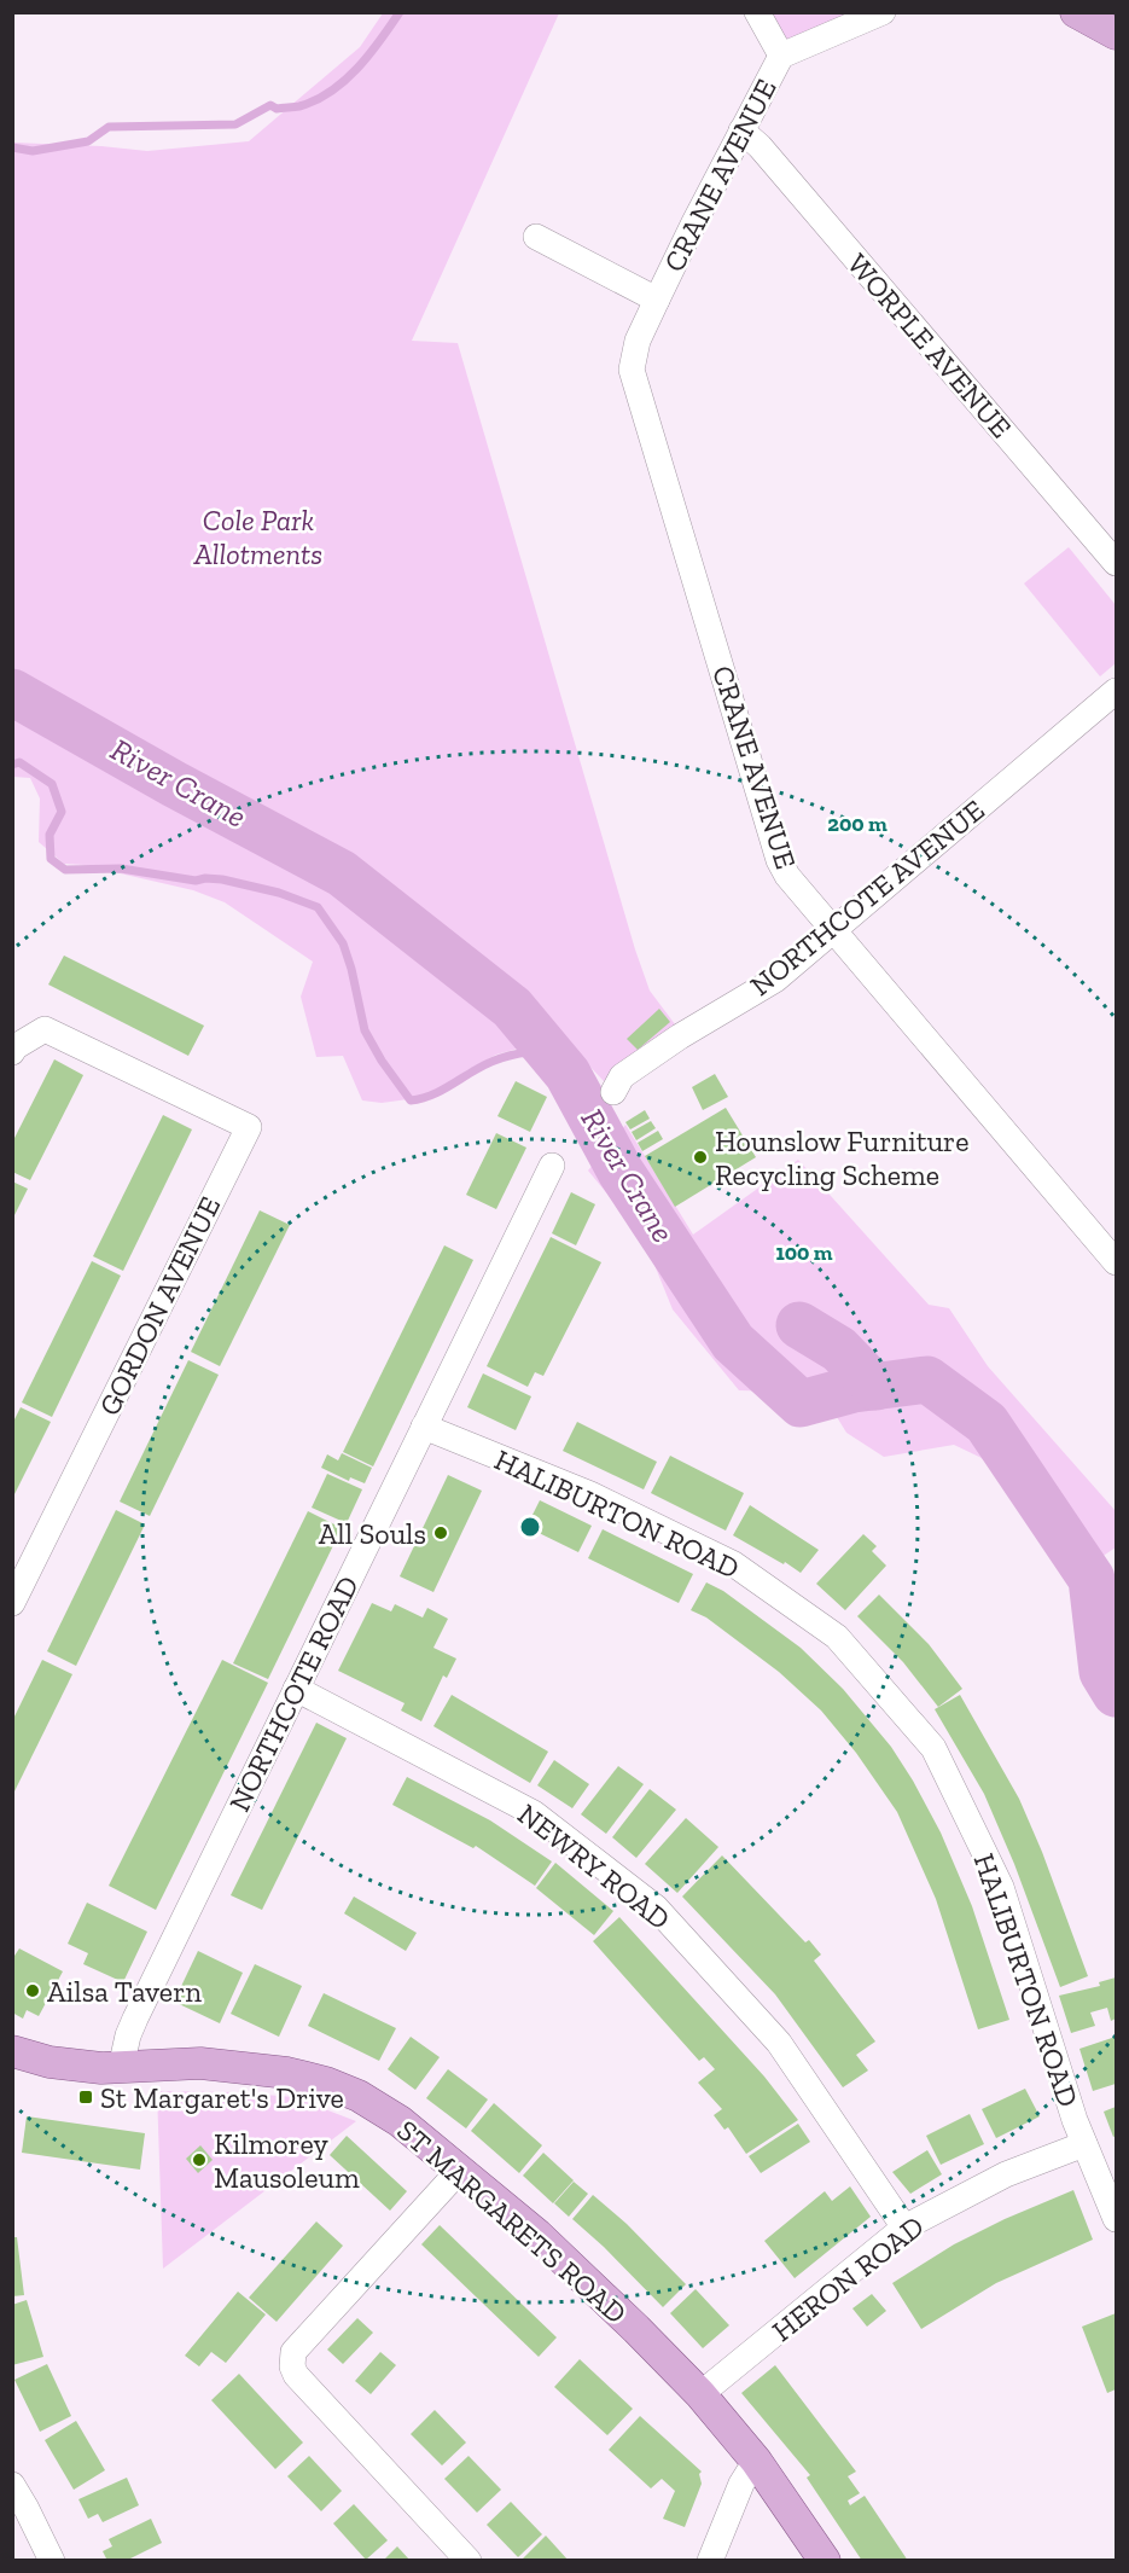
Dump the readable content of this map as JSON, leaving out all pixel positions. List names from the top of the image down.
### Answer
{
  "streets": {
    "main road": ["ST MARGARETS ROAD"],
    "street": [
      "CRANE AVENUE",
      "WORPLE AVENUE",
      "NORTHCOTE AVENUE",
      "GORDON AVENUE",
      "HALIBURTON ROAD",
      "NORTHCOTE ROAD",
      "NEWRY ROAD",
      "HERON ROAD"
    ]
  },
  "crossings": [
    ["CRANE AVENUE", "WORPLE AVENUE"],
    ["CRANE AVENUE", "NORTHCOTE AVENUE"],
    ["HALIBURTON ROAD", "NORTHCOTE ROAD"],
    ["HALIBURTON ROAD", "HERON ROAD"],
    ["NORTHCOTE ROAD", "NEWRY ROAD"],
    ["NORTHCOTE ROAD", "ST MARGARETS ROAD"],
    ["NEWRY ROAD", "HERON ROAD"],
    ["ST MARGARETS ROAD", "HERON ROAD"]
  ],
  "water": ["River Crane"],
  "parks": ["Cole Park Allotments"],
  "places": {
    "other": [
      "Hounslow Furniture Recycling Scheme",
      "All Souls",
      "Ailsa Tavern",
      "Kilmorey Mausoleum"
    ],
    "transit": ["St Margaret's Drive"]
  },
  "rings": ["200 m", "100 m"]
}
